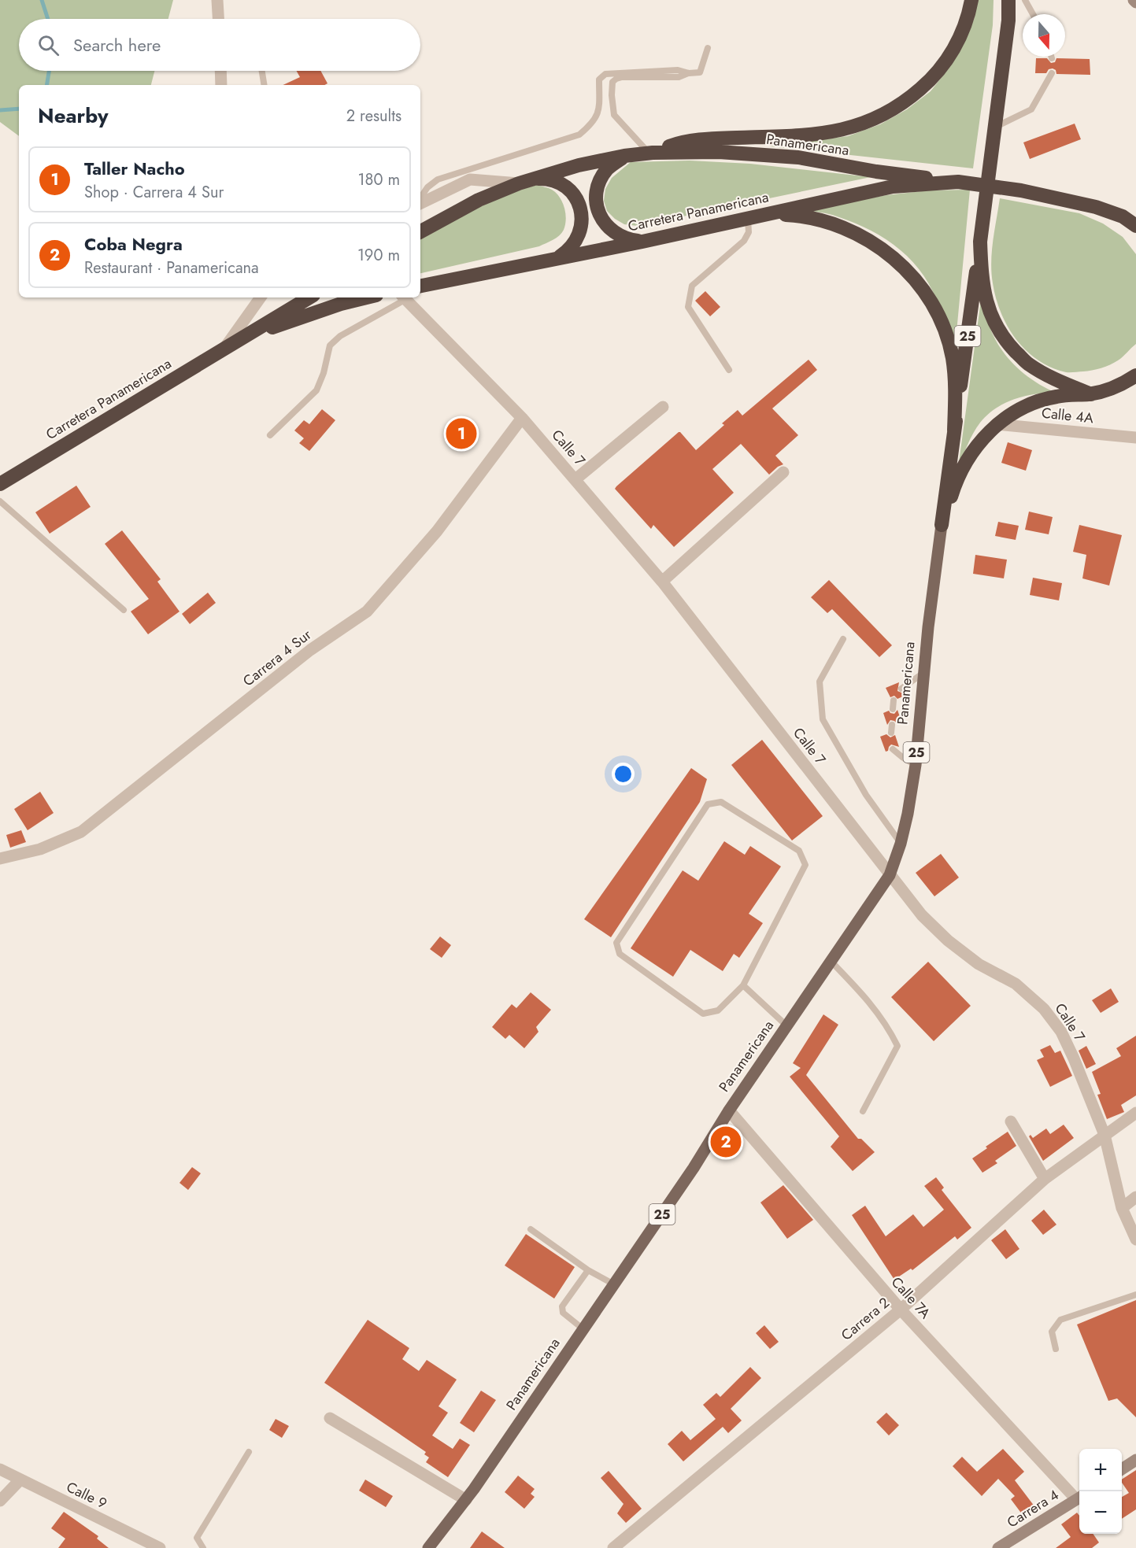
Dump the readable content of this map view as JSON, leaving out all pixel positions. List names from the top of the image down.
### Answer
{
  "streets": {
    "highway": ["Panamericana", "Carretera Panamericana", "25"],
    "street": [
      "Calle 4A",
      "Calle 7",
      "Carrera 4 Sur",
      "Calle 7A",
      "Carrera 2",
      "Calle 9",
      "Carrera 4"
    ]
  },
  "crossings": [
    ["Panamericana", "Carretera Panamericana"],
    ["Panamericana", "25"],
    ["Panamericana", "Calle 4A"],
    ["Panamericana", "Calle 7"],
    ["Panamericana", "Calle 7A"],
    ["Calle 7", "Carrera 4 Sur"],
    ["Calle 7", "Carrera 2"],
    ["Calle 7A", "Carrera 2"],
    ["Calle 7A", "Carrera 4"]
  ],
  "north": "bottom",
  "page": {
    "search": "Search here",
    "heading": ["Nearby", "2 results"],
    "list": [
      {
        "mark": "1",
        "name": "Taller Nacho",
        "note": "Shop · Carrera 4 Sur",
        "value": "180 m"
      },
      {
        "mark": "2",
        "name": "Coba Negra",
        "note": "Restaurant · Panamericana",
        "value": "190 m"
      }
    ],
    "pins": ["1", "2"],
    "map_buttons": ["+", "−"]
  }
}
